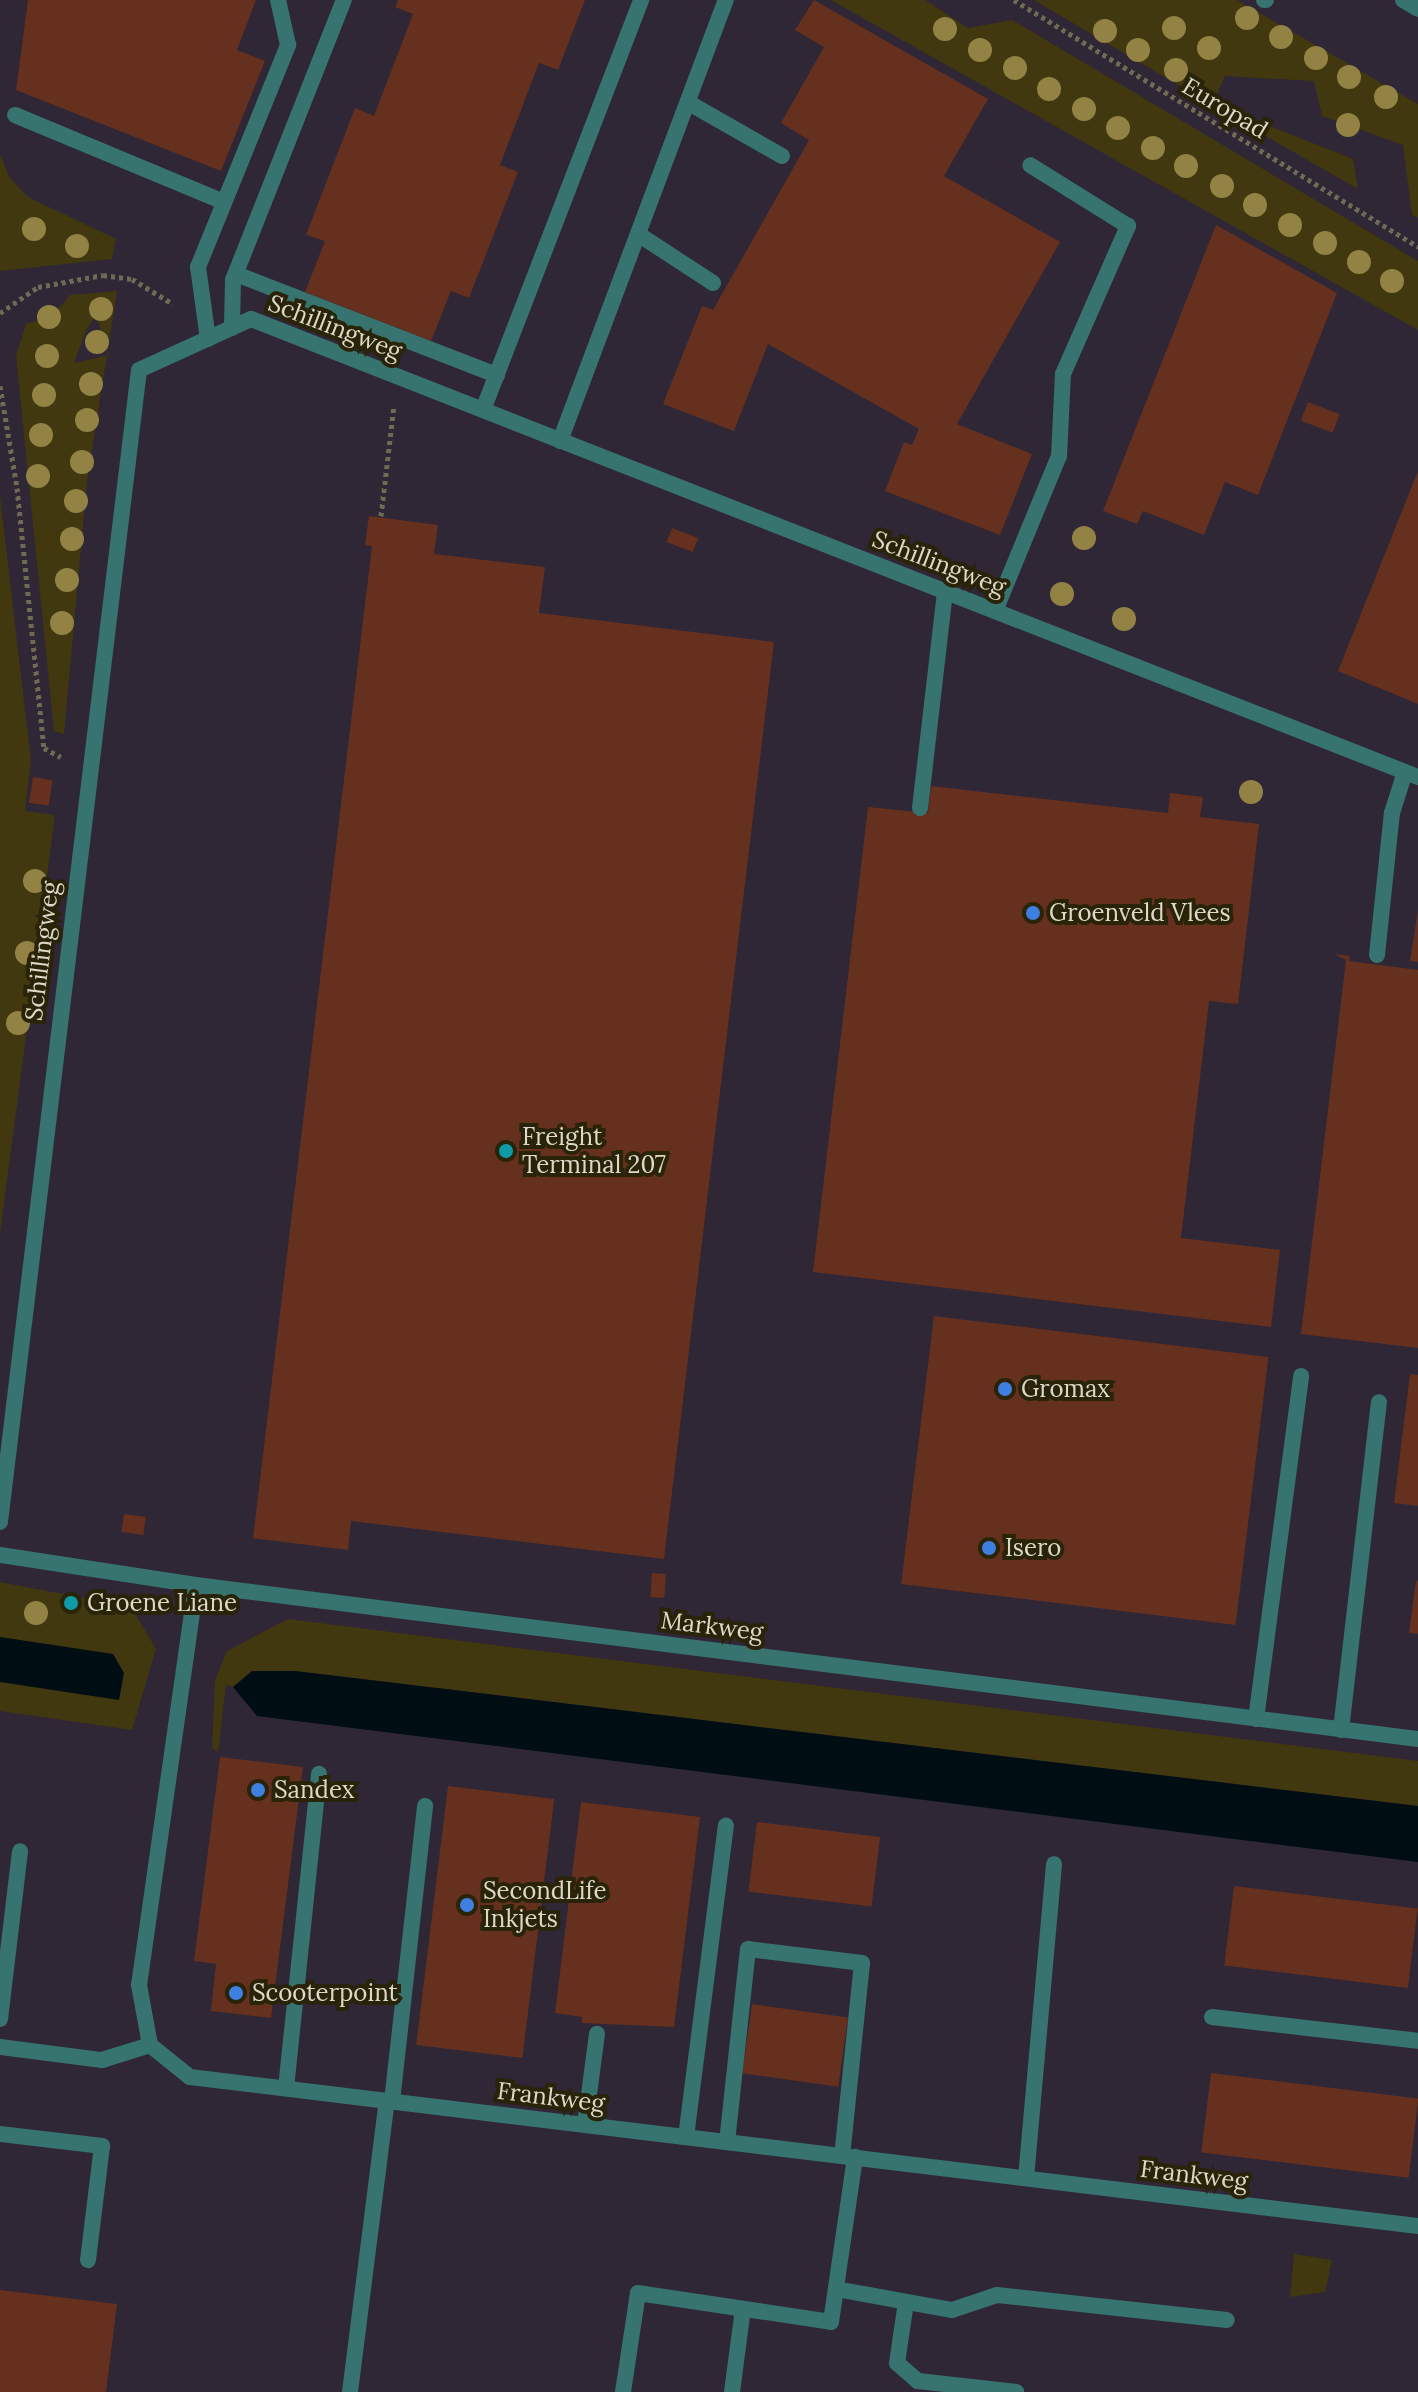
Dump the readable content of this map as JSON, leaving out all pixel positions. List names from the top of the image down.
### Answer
{
  "streets": {
    "street": ["Schillingweg", "Markweg", "Frankweg"],
    "path": ["Europad"]
  },
  "places": [
    "Groenveld Vlees",
    "Freight Terminal 207",
    "Gromax",
    "Isero",
    "Groene Liane",
    "Sandex",
    "SecondLife Inkjets",
    "Scooterpoint"
  ]
}
